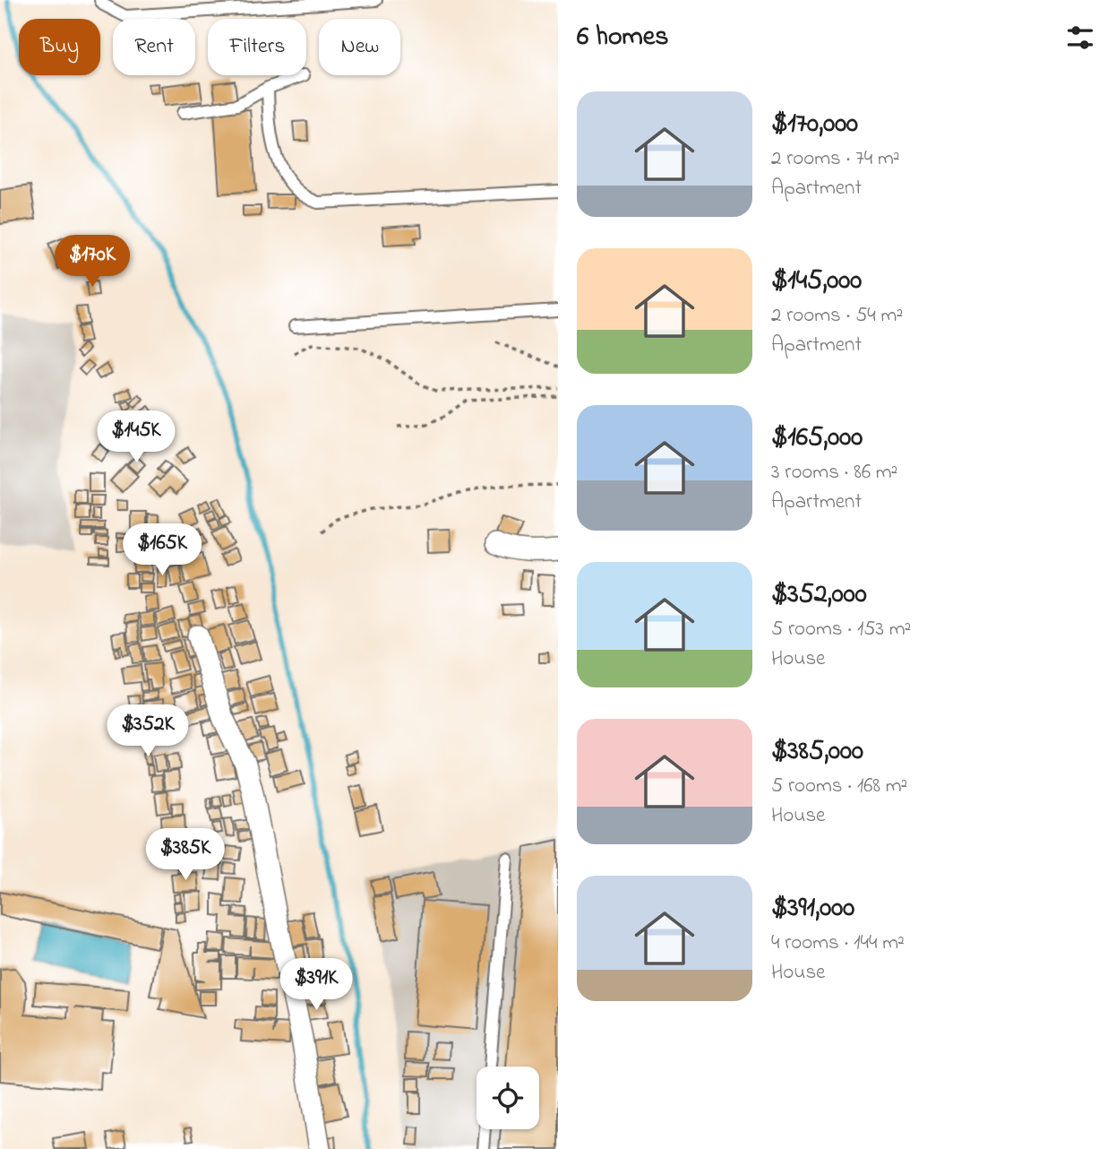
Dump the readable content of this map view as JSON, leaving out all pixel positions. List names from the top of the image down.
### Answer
{
  "page": {
    "heading": "6 homes",
    "chip": [
      "Buy",
      "Rent",
      "Filters",
      "New"
    ],
    "list": [
      {
        "name": "$170,000",
        "note": "2 rooms · 74 m² · Apartment"
      },
      {
        "name": "$145,000",
        "note": "2 rooms · 54 m² · Apartment"
      },
      {
        "name": "$165,000",
        "note": "3 rooms · 86 m² · Apartment"
      },
      {
        "name": "$352,000",
        "note": "5 rooms · 153 m² · House"
      },
      {
        "name": "$385,000",
        "note": "5 rooms · 168 m² · House"
      },
      {
        "name": "$391,000",
        "note": "4 rooms · 144 m² · House"
      }
    ],
    "price": [
      "$170K",
      "$145K",
      "$165K",
      "$352K",
      "$385K",
      "$391K"
    ]
  }
}
